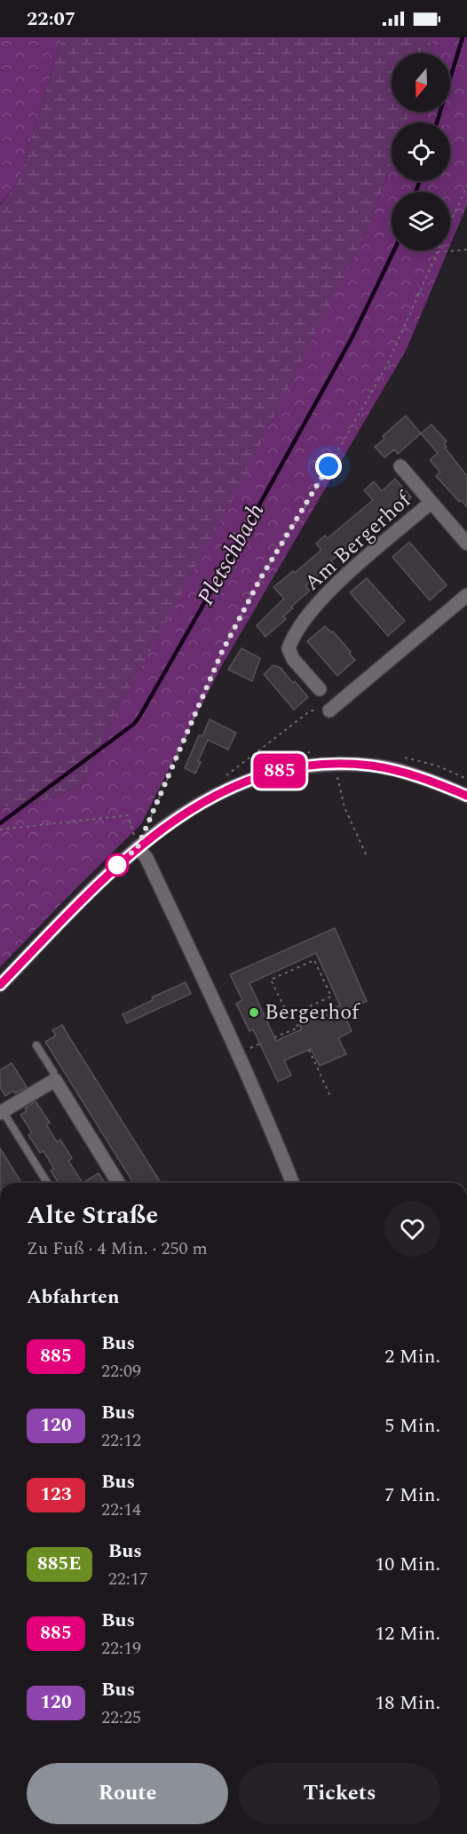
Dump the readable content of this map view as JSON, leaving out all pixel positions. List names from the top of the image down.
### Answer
{
  "streets": {
    "street": ["Am Bergerhof"]
  },
  "water": ["Pletschbach"],
  "places": ["Bergerhof"],
  "lines": ["bus line 885"],
  "north": "bottom",
  "page": {
    "status": "22:07",
    "on_map": "885",
    "heading": [
      ["Alte Straße", "Zu Fuß · 4 Min. · 250 m"],
      "Abfahrten"
    ],
    "list": [
      {
        "mark": "885",
        "name": "Bus",
        "note": "22:09",
        "value": "2 Min."
      },
      {
        "mark": "120",
        "name": "Bus",
        "note": "22:12",
        "value": "5 Min."
      },
      {
        "mark": "123",
        "name": "Bus",
        "note": "22:14",
        "value": "7 Min."
      },
      {
        "mark": "885E",
        "name": "Bus",
        "note": "22:17",
        "value": "10 Min."
      },
      {
        "mark": "885",
        "name": "Bus",
        "note": "22:19",
        "value": "12 Min."
      },
      {
        "mark": "120",
        "name": "Bus",
        "note": "22:25",
        "value": "18 Min."
      }
    ],
    "buttons": ["Route", "Tickets"]
  }
}
